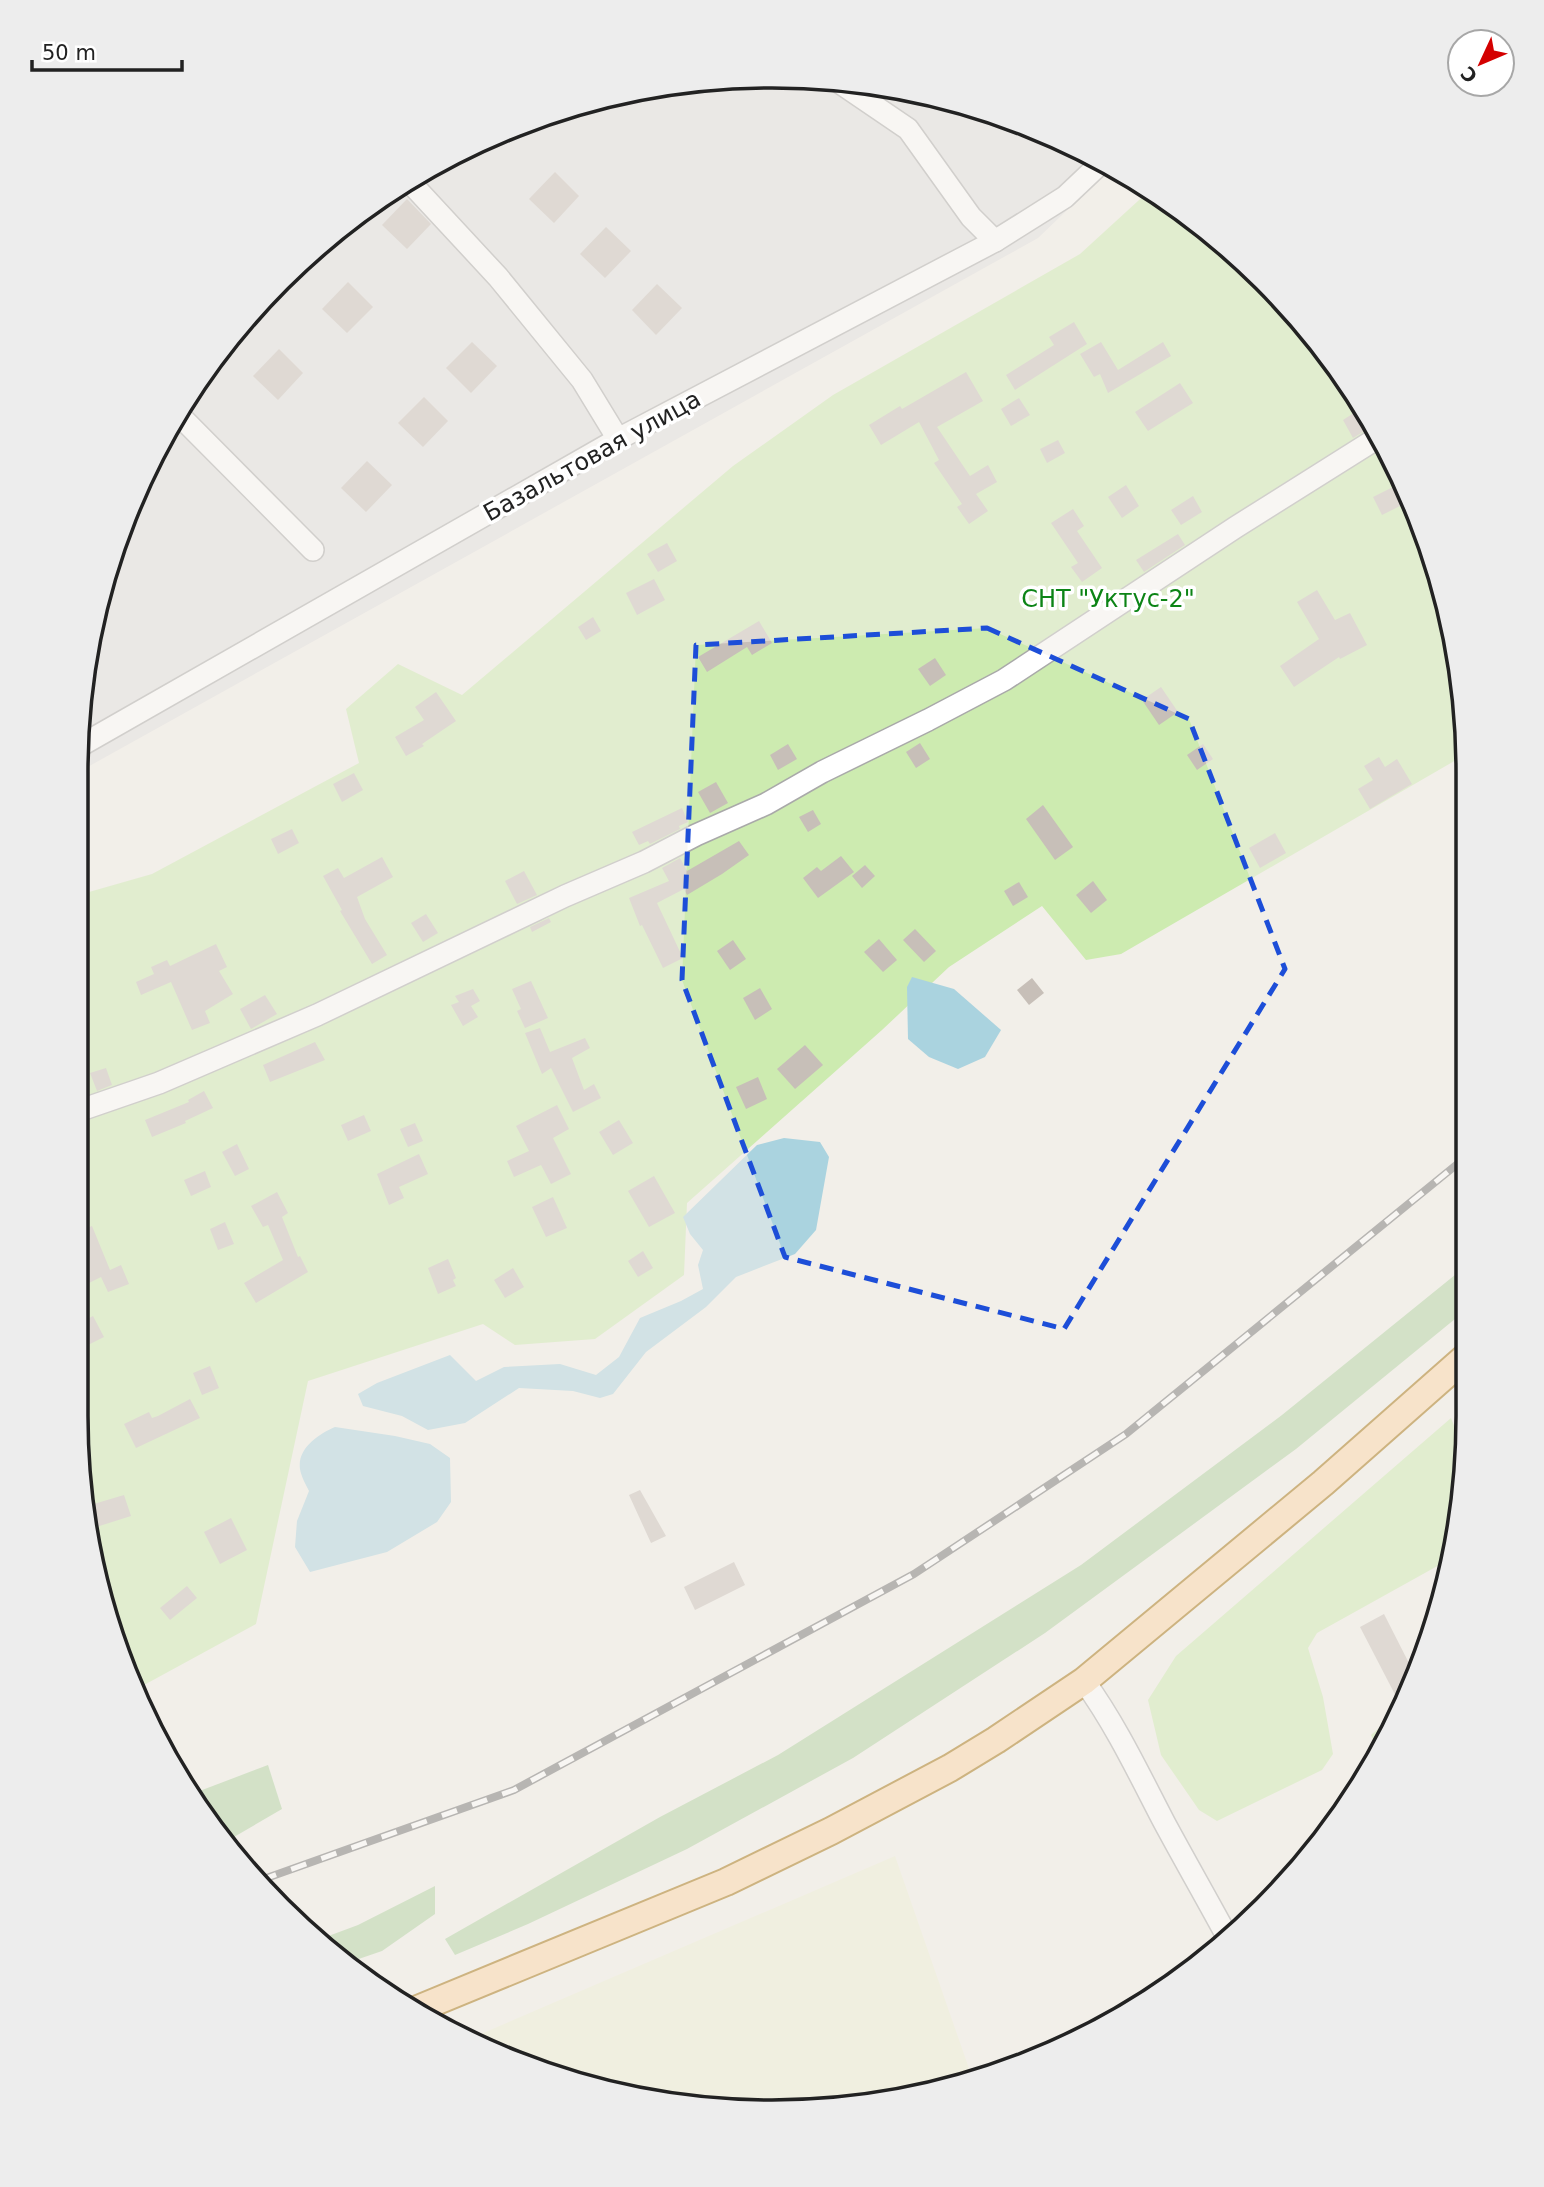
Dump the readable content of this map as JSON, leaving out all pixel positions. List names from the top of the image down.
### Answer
{
  "streets": {
    "street": ["Базальтовая улица"]
  },
  "parks": ["СНТ \"Уктус-2\""],
  "scale_bar": "50 m",
  "north": "bottom left"
}
